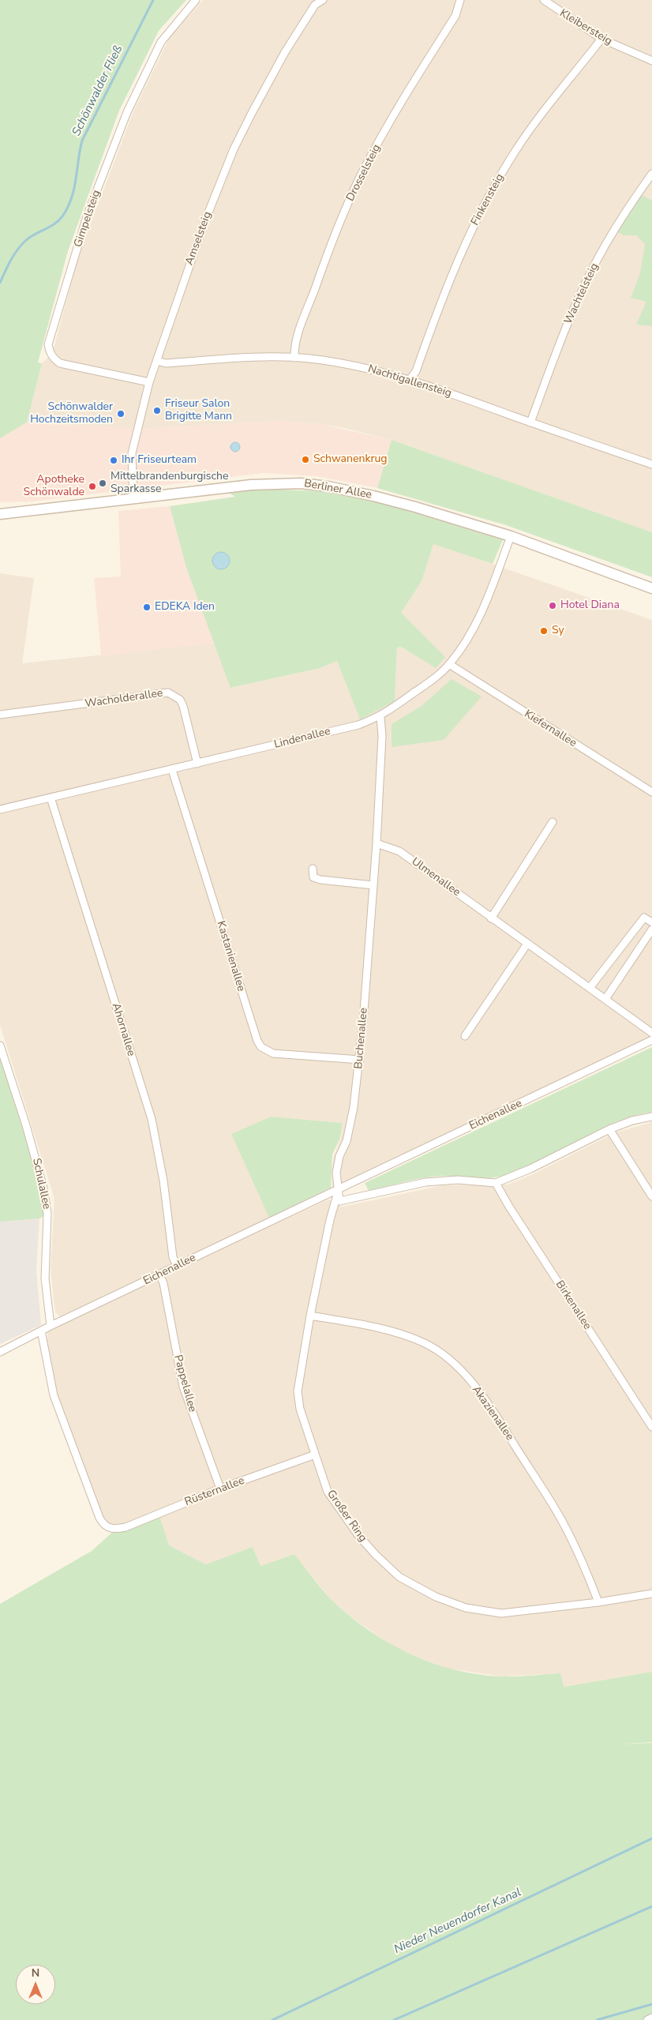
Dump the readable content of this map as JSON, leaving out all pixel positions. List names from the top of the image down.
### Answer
{
  "streets": {
    "main road": ["Berliner Allee"],
    "street": [
      "Kleibersteig",
      "Drosselsteig",
      "Finkensteig",
      "Gimpelsteig",
      "Amselsteig",
      "Wachtelsteig",
      "Nachtigallensteig",
      "Wacholderallee",
      "Kiefernallee",
      "Lindenallee",
      "Ulmenallee",
      "Kastanienallee",
      "Ahornallee",
      "Buchenallee",
      "Eichenallee",
      "Schulallee",
      "Birkenallee",
      "Pappelallee",
      "Akazienallee",
      "Rüsternallee",
      "Großer Ring"
    ]
  },
  "crossings": [
    ["Kleibersteig", "Finkensteig"],
    ["Drosselsteig", "Nachtigallensteig"],
    ["Finkensteig", "Nachtigallensteig"],
    ["Gimpelsteig", "Amselsteig"],
    ["Amselsteig", "Nachtigallensteig"],
    ["Amselsteig", "Berliner Allee"],
    ["Wachtelsteig", "Nachtigallensteig"],
    ["Berliner Allee", "Lindenallee"],
    ["Wacholderallee", "Lindenallee"],
    ["Kiefernallee", "Lindenallee"],
    ["Lindenallee", "Kastanienallee"],
    ["Lindenallee", "Ahornallee"],
    ["Lindenallee", "Buchenallee"],
    ["Ulmenallee", "Buchenallee"],
    ["Kastanienallee", "Buchenallee"],
    ["Ahornallee", "Eichenallee"],
    ["Buchenallee", "Eichenallee"],
    ["Buchenallee", "Großer Ring"],
    ["Eichenallee", "Schulallee"],
    ["Eichenallee", "Pappelallee"],
    ["Eichenallee", "Rüsternallee"],
    ["Eichenallee", "Großer Ring"],
    ["Pappelallee", "Rüsternallee"],
    ["Akazienallee", "Großer Ring"],
    ["Rüsternallee", "Großer Ring"]
  ],
  "water": ["Schönwalder Fließ", "Nieder Neuendorfer Kanal"],
  "places": [
    "Friseur Salon Brigitte Mann",
    "Schönwalder Hochzeitsmoden",
    "Schwanenkrug",
    "Ihr Friseurteam",
    "Mittelbrandenburgische Sparkasse",
    "Apotheke Schönwalde",
    "Hotel Diana",
    "EDEKA Iden",
    "Sy"
  ],
  "north": "top"
}
